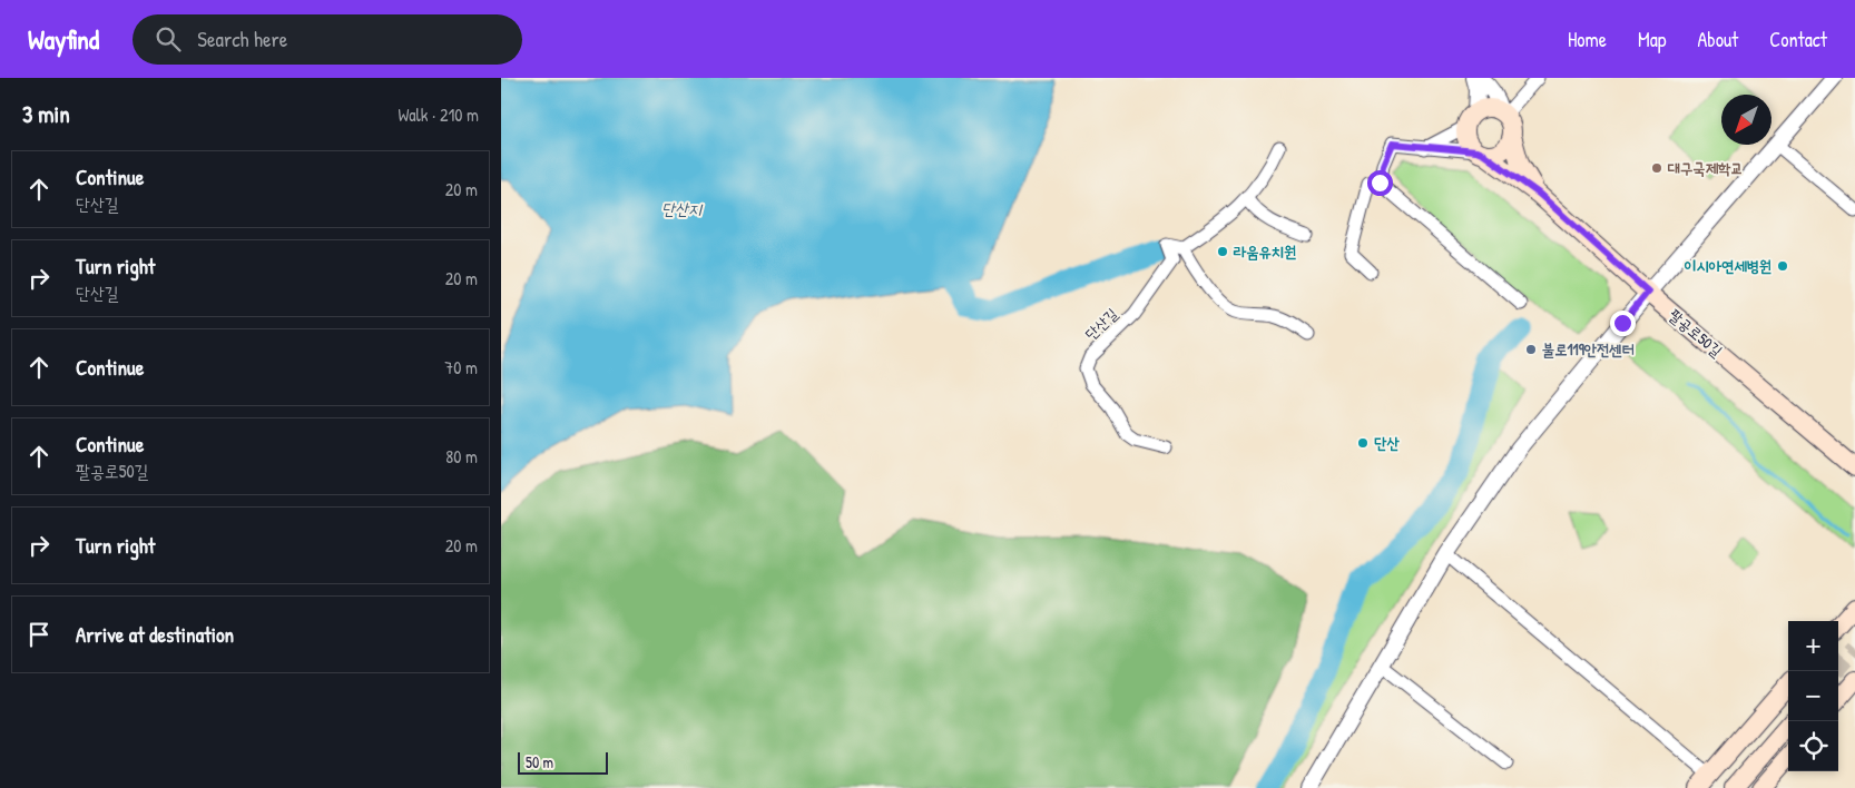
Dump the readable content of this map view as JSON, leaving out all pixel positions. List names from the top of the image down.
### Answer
{
  "streets": {
    "main road": ["팔공로50길"],
    "street": ["단산길"]
  },
  "water": ["단산지"],
  "places": [
    "대구국제학교",
    "라움유치원",
    "이시아연세병원",
    "불로119안전센터",
    "단산"
  ],
  "scale_bar": "50 m",
  "north": "bottom left",
  "page": {
    "header": "Wayfind",
    "search": "Search here",
    "nav": [
      "Home",
      "Map",
      "About",
      "Contact"
    ],
    "heading": ["3 min", "Walk · 210 m"],
    "list": [
      ["Continue", "단산길", "20 m"],
      ["Turn right", "단산길", "20 m"],
      ["Continue", "70 m"],
      ["Continue", "팔공로50길", "80 m"],
      ["Turn right", "20 m"],
      "Arrive at destination"
    ],
    "map_buttons": ["+", "−"],
    "scale": "50 m"
  }
}
